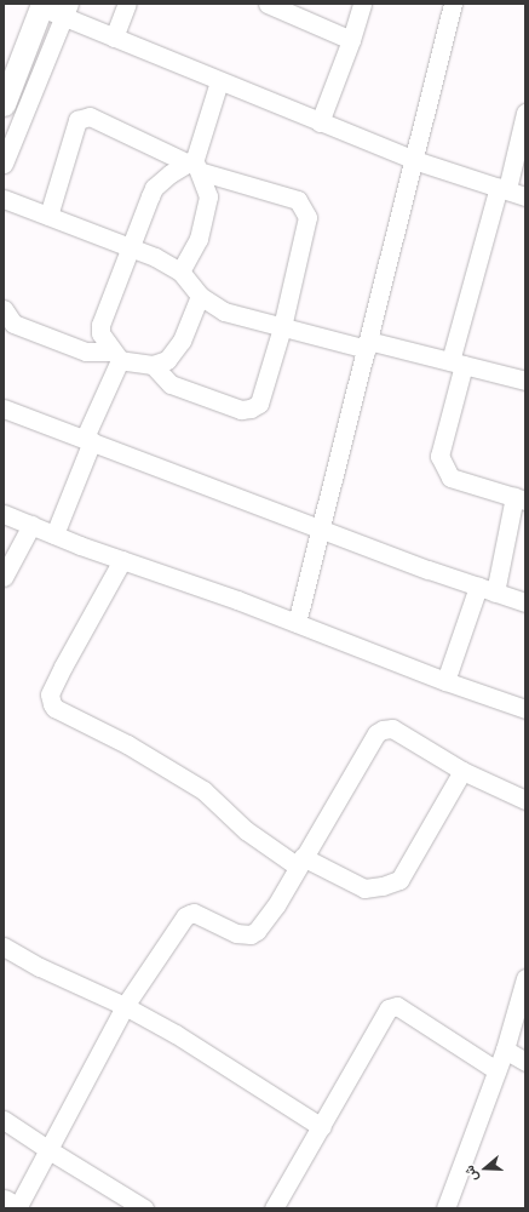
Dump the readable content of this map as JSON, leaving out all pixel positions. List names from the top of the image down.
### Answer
{
  "north": "left"
}
